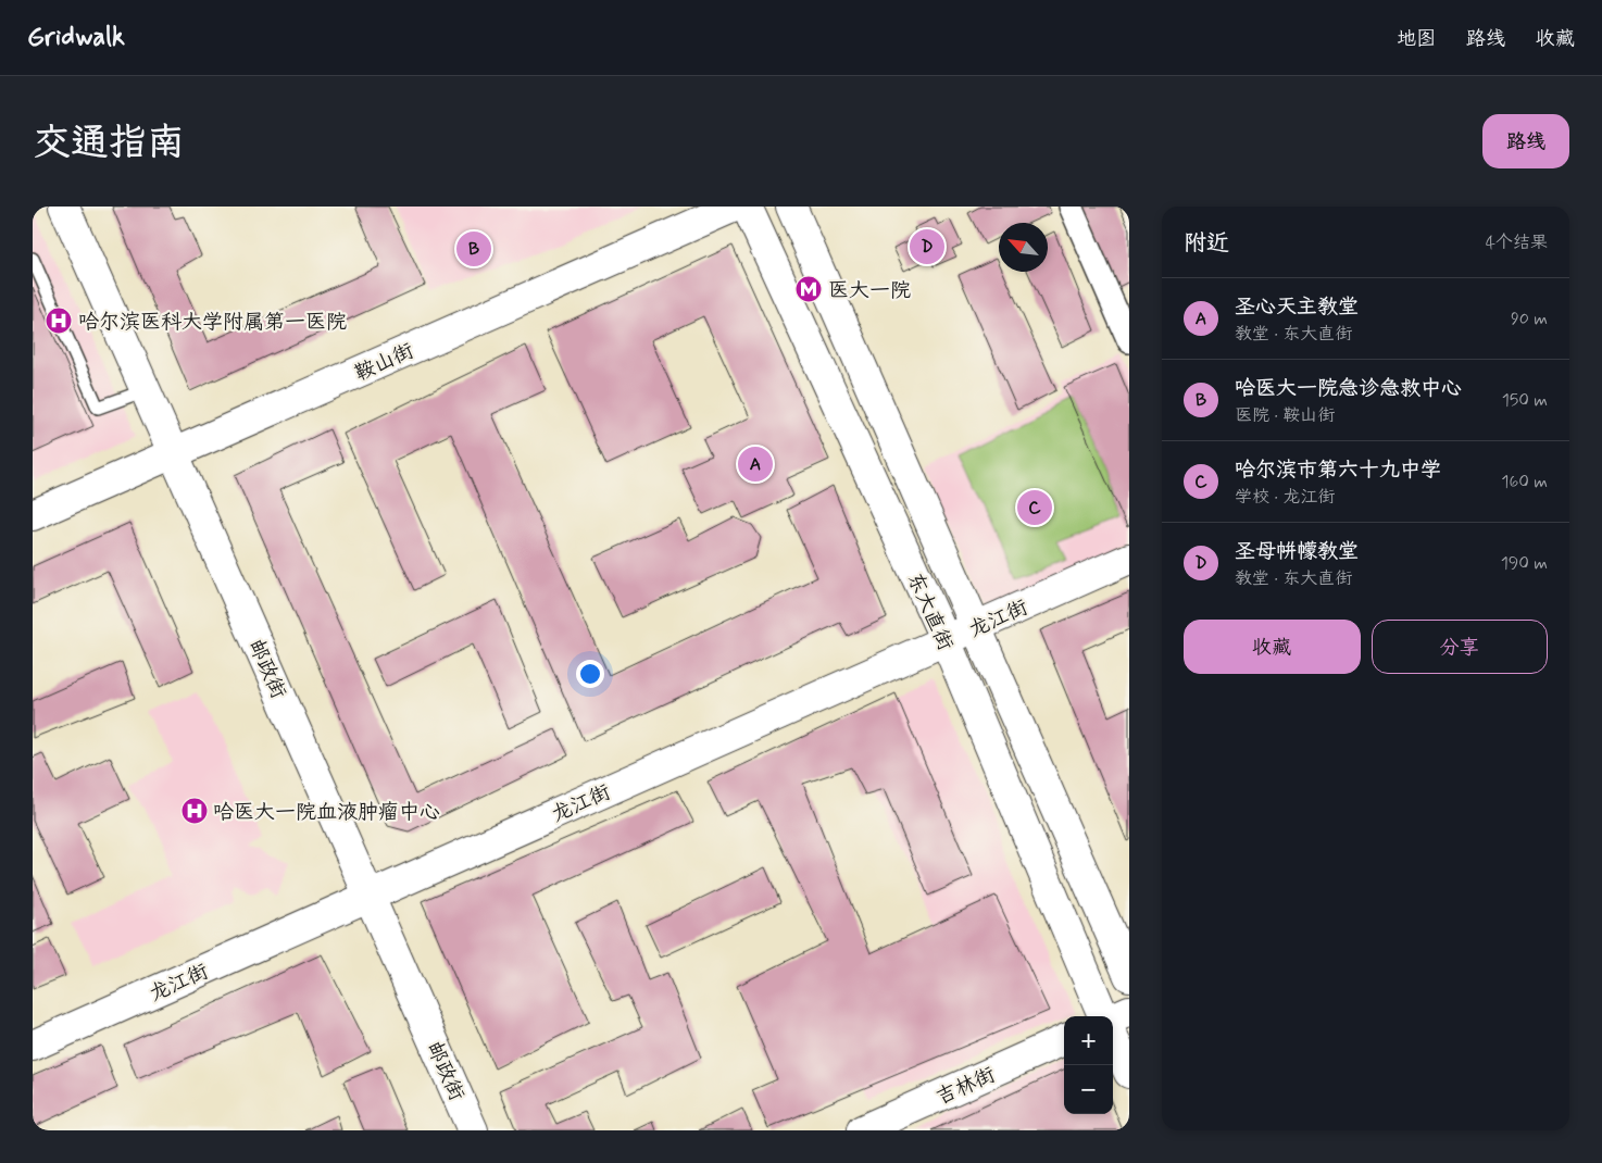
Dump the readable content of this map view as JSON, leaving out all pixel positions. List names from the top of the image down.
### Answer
{
  "streets": {
    "street": [
      "鞍山街",
      "东大直街",
      "龙江街",
      "邮政街",
      "吉林街"
    ]
  },
  "crossings": [
    ["鞍山街", "邮政街"],
    ["东大直街", "龙江街"],
    ["龙江街", "邮政街"]
  ],
  "places": {
    "metro station": ["医大一院"],
    "hospital": ["哈尔滨医科大学附属第一医院", "哈医大一院血液肿瘤中心"]
  },
  "north": "top left",
  "page": {
    "header": "Gridwalk",
    "nav": ["地图", "路线", "收藏"],
    "buttons": [
      "路线",
      ["收藏", "分享"]
    ],
    "title": "交通指南",
    "heading": ["附近", "4个结果"],
    "pins": [
      "D",
      "B",
      "A",
      "C"
    ],
    "list": [
      {
        "mark": "A",
        "name": "圣心天主教堂",
        "note": "教堂 · 东大直街",
        "value": "90 m"
      },
      {
        "mark": "B",
        "name": "哈医大一院急诊急救中心",
        "note": "医院 · 鞍山街",
        "value": "150 m"
      },
      {
        "mark": "C",
        "name": "哈尔滨市第六十九中学",
        "note": "学校 · 龙江街",
        "value": "160 m"
      },
      {
        "mark": "D",
        "name": "圣母帡幪教堂",
        "note": "教堂 · 东大直街",
        "value": "190 m"
      }
    ],
    "map_buttons": ["+", "−"]
  }
}
